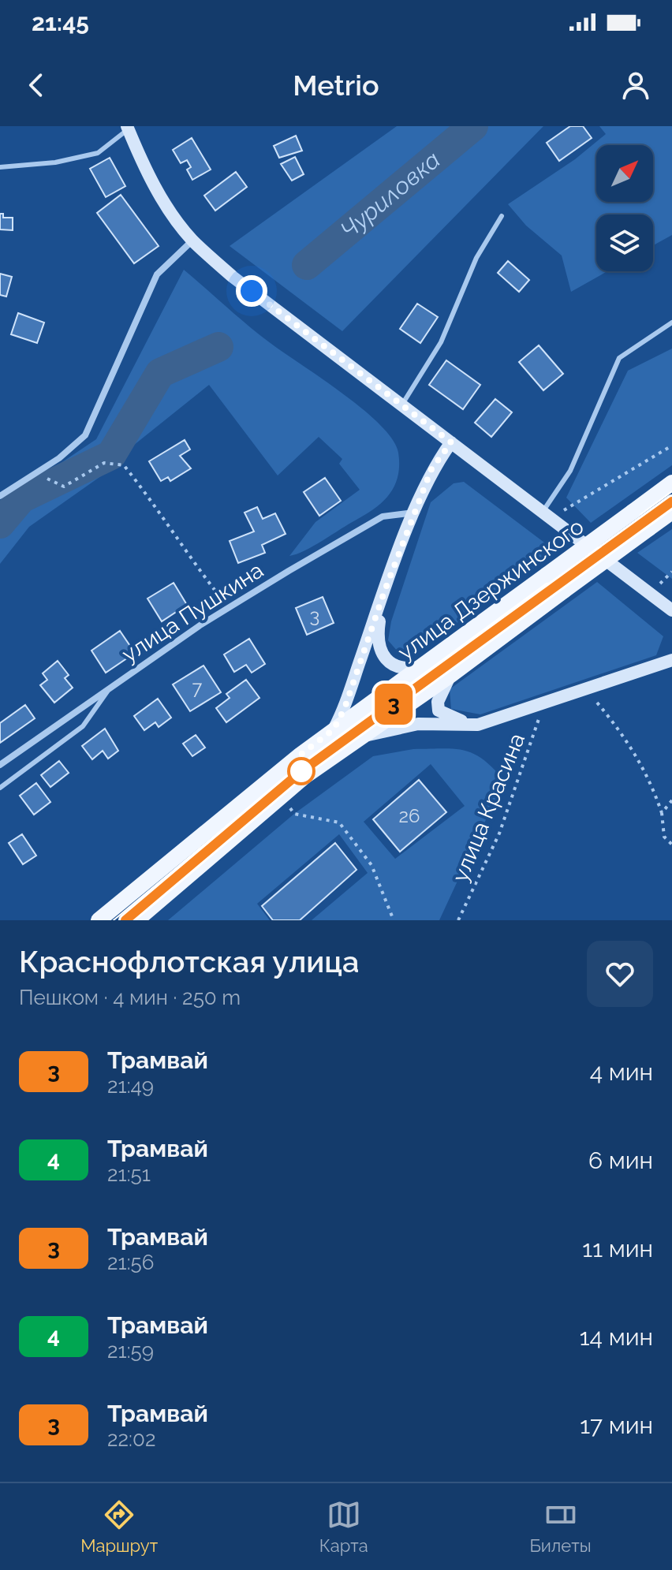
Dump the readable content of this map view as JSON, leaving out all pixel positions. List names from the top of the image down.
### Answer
{
  "streets": {
    "main road": ["улица Дзержинского"],
    "street": ["улица Пушкина"],
    "path": ["улица Красина"]
  },
  "water": ["Чуриловка"],
  "lines": ["tram line 3"],
  "house_numbers": ["3", "7", "26"],
  "north": "top right",
  "page": {
    "status": "21:45",
    "header": "Metrio",
    "on_map": "3",
    "heading": ["Краснофлотская улица", "Пешком · 4 мин · 250 m"],
    "list": [
      {
        "mark": "3",
        "name": "Трамвай",
        "note": "21:49",
        "value": "4 мин"
      },
      {
        "mark": "4",
        "name": "Трамвай",
        "note": "21:51",
        "value": "6 мин"
      },
      {
        "mark": "3",
        "name": "Трамвай",
        "note": "21:56",
        "value": "11 мин"
      },
      {
        "mark": "4",
        "name": "Трамвай",
        "note": "21:59",
        "value": "14 мин"
      },
      {
        "mark": "3",
        "name": "Трамвай",
        "note": "22:02",
        "value": "17 мин"
      }
    ],
    "tabs": ["Маршрут", "Карта", "Билеты"]
  }
}
